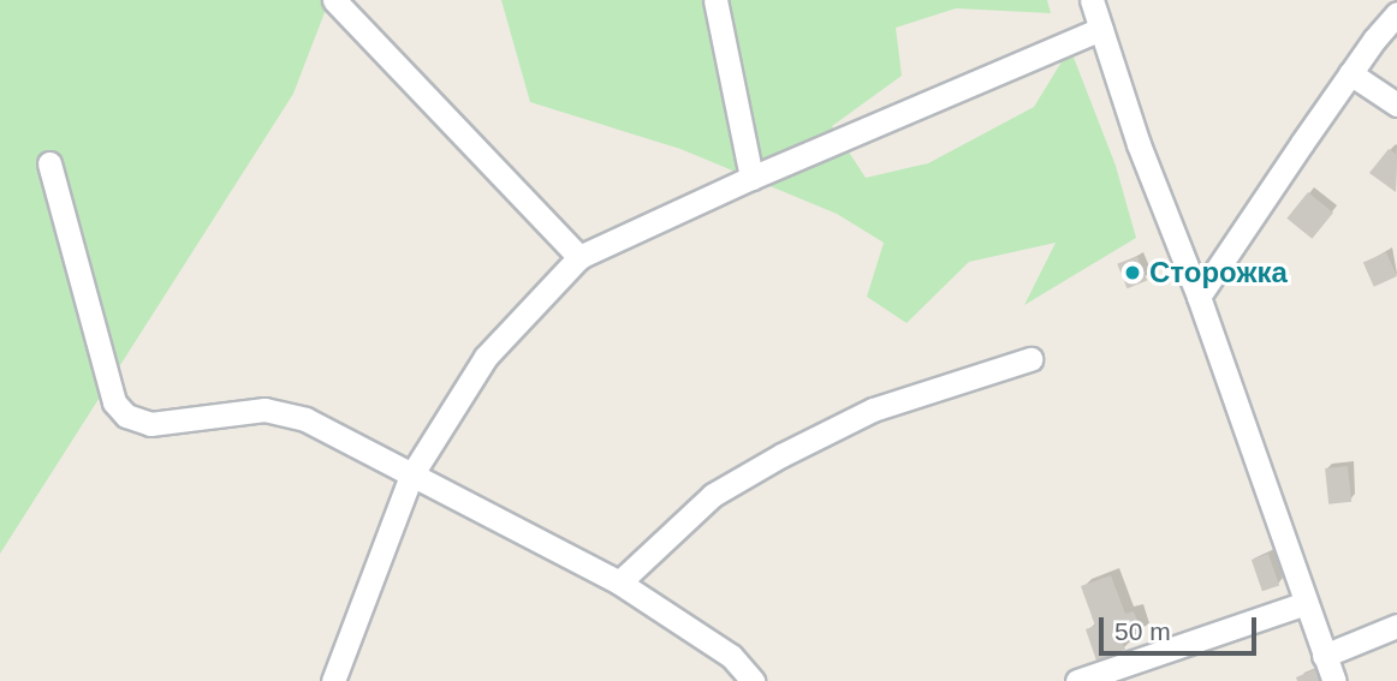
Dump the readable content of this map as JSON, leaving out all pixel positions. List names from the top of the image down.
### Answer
{
  "places": ["Сторожка"],
  "scale_bar": "50 m"
}
